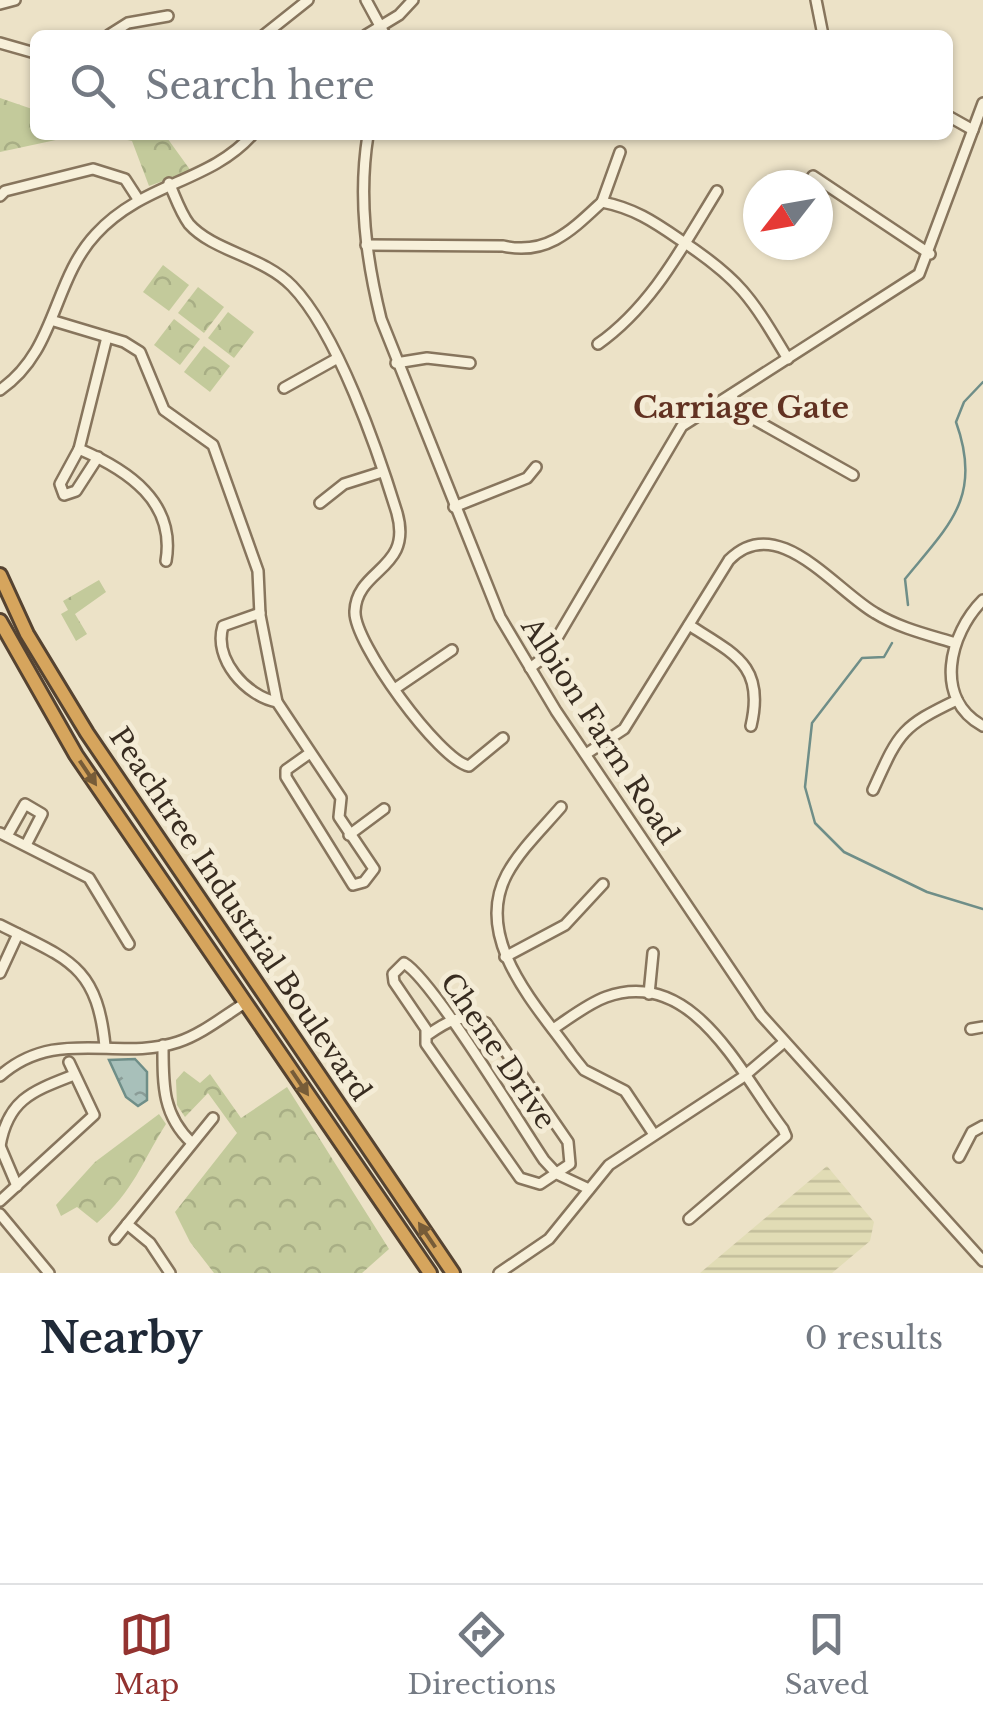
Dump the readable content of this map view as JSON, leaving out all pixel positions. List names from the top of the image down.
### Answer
{
  "streets": {
    "highway": ["Peachtree Industrial Boulevard"],
    "street": ["Albion Farm Road", "Chene Drive"]
  },
  "districts": ["Carriage Gate"],
  "north": "bottom left",
  "page": {
    "search": "Search here",
    "heading": ["Nearby", "0 results"],
    "nav": ["Map", "Directions", "Saved"]
  }
}
